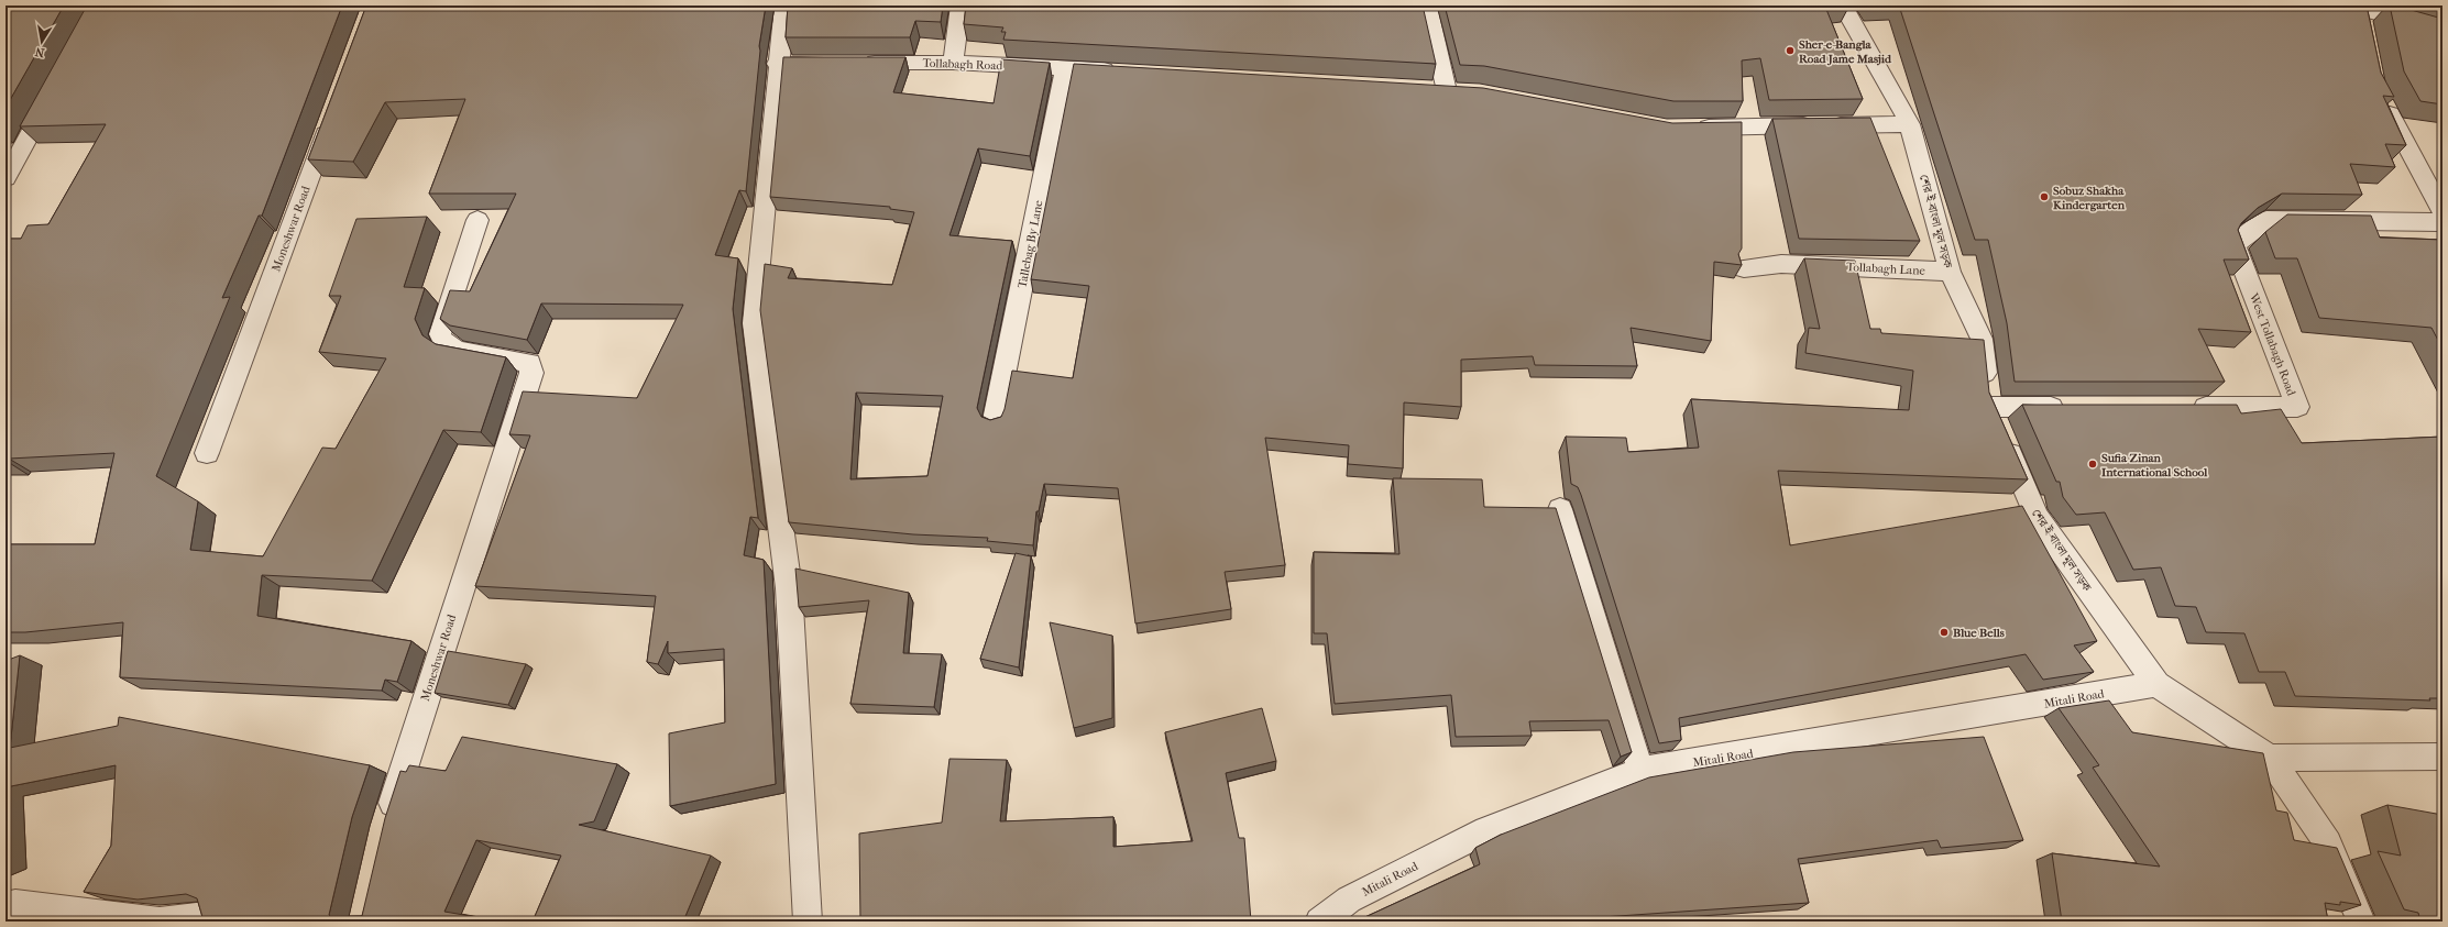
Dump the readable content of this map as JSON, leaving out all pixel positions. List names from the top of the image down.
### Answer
{
  "streets": {
    "street": [
      "Tollabagh Road",
      "শের-ই-বাংলা মূল সড়ক",
      "Moneshwar Road",
      "Tallebag By Lane",
      "Tollabagh Lane",
      "West Tollabagh Road",
      "Mitali Road"
    ]
  },
  "crossings": [
    ["Tollabagh Road", "Tallebag By Lane"],
    ["শের-ই-বাংলা মূল সড়ক", "Tollabagh Lane"],
    ["শের-ই-বাংলা মূল সড়ক", "Mitali Road"]
  ],
  "places": [
    "Sher-e-Bangla Road Jame Masjid",
    "Sobuz Shakha Kindergarten",
    "Sufia Zinan International School",
    "Blue Bells"
  ],
  "north": "bottom"
}
